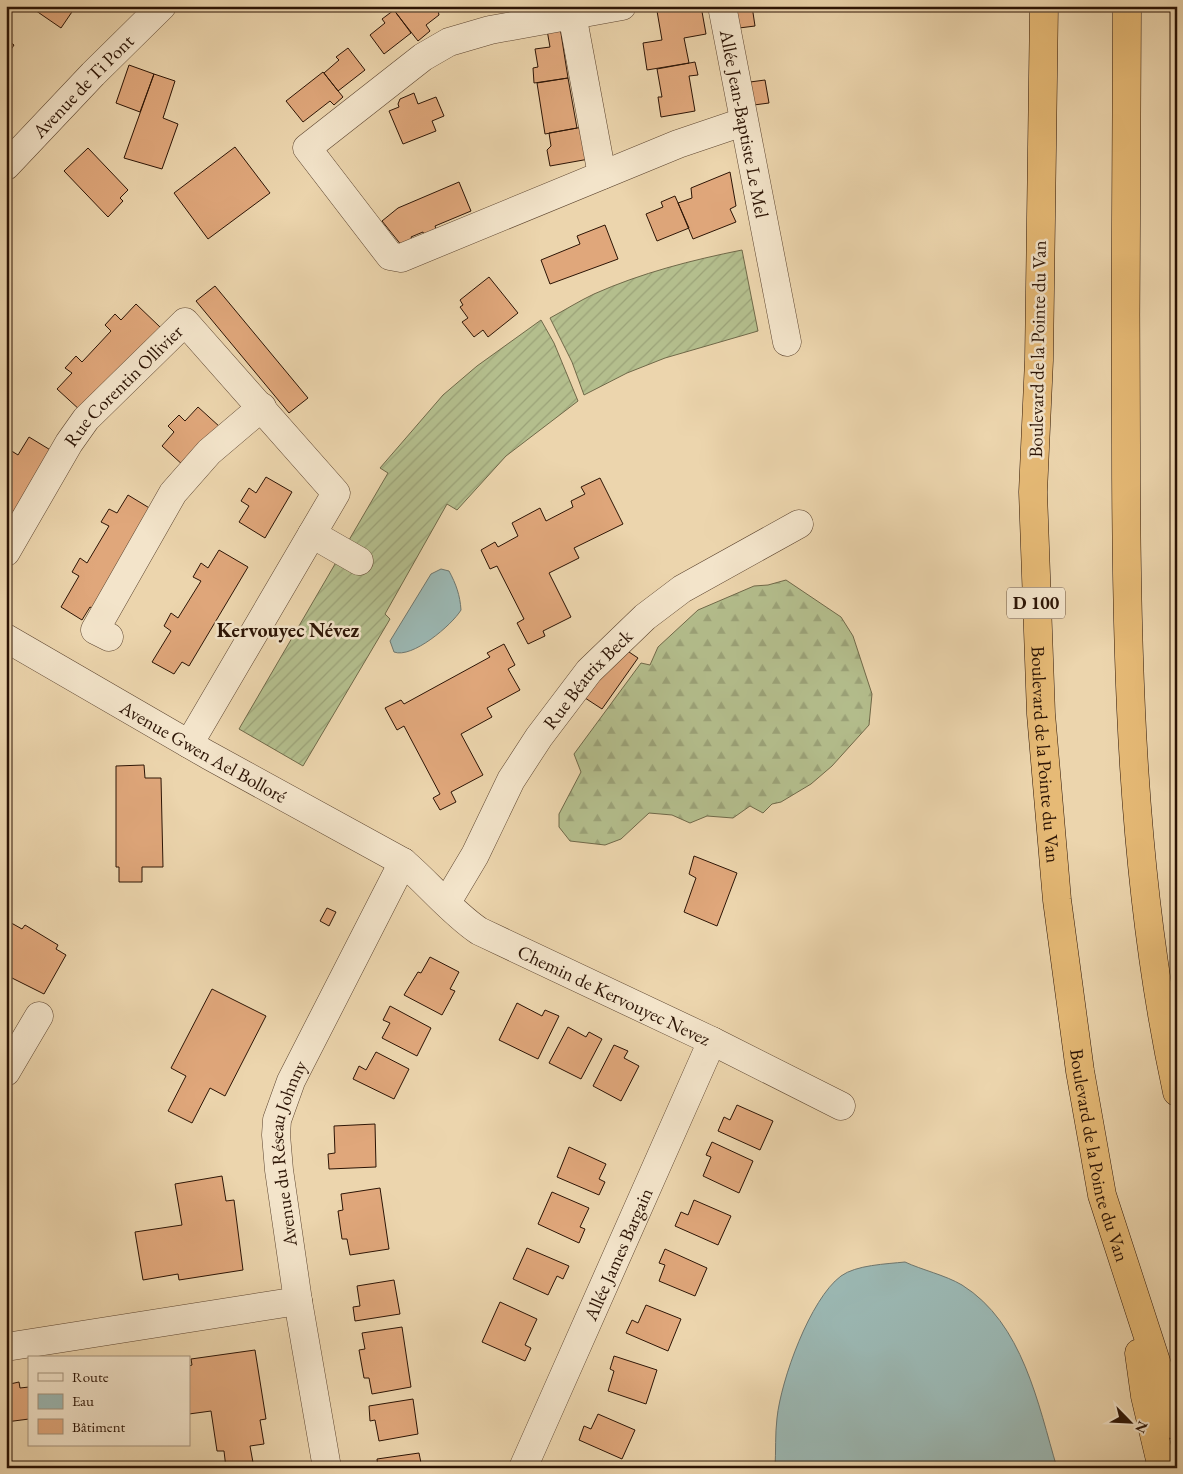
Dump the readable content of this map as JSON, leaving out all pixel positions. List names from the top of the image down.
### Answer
{
  "streets": {
    "highway": ["Boulevard de la Pointe du Van", "D 100"],
    "street": [
      "Avenue de Ti Pont",
      "Allée Jean-Baptiste Le Mel",
      "Rue Corentin Ollivier",
      "Rue Béatrix Beck",
      "Avenue Gwen Ael Bolloré",
      "Chemin de Kervouyec Nevez",
      "Avenue du Réseau Johnny",
      "Allée James Bargain"
    ]
  },
  "crossings": [
    ["Rue Corentin Ollivier", "Avenue Gwen Ael Bolloré"],
    ["Rue Béatrix Beck", "Chemin de Kervouyec Nevez"],
    ["Avenue Gwen Ael Bolloré", "Chemin de Kervouyec Nevez"],
    ["Avenue Gwen Ael Bolloré", "Avenue du Réseau Johnny"],
    ["Chemin de Kervouyec Nevez", "Avenue du Réseau Johnny"],
    ["Chemin de Kervouyec Nevez", "Allée James Bargain"]
  ],
  "districts": ["Kervouyec Névez"],
  "legend": ["Route", "Eau", "Bâtiment"],
  "north": "bottom right"
}
